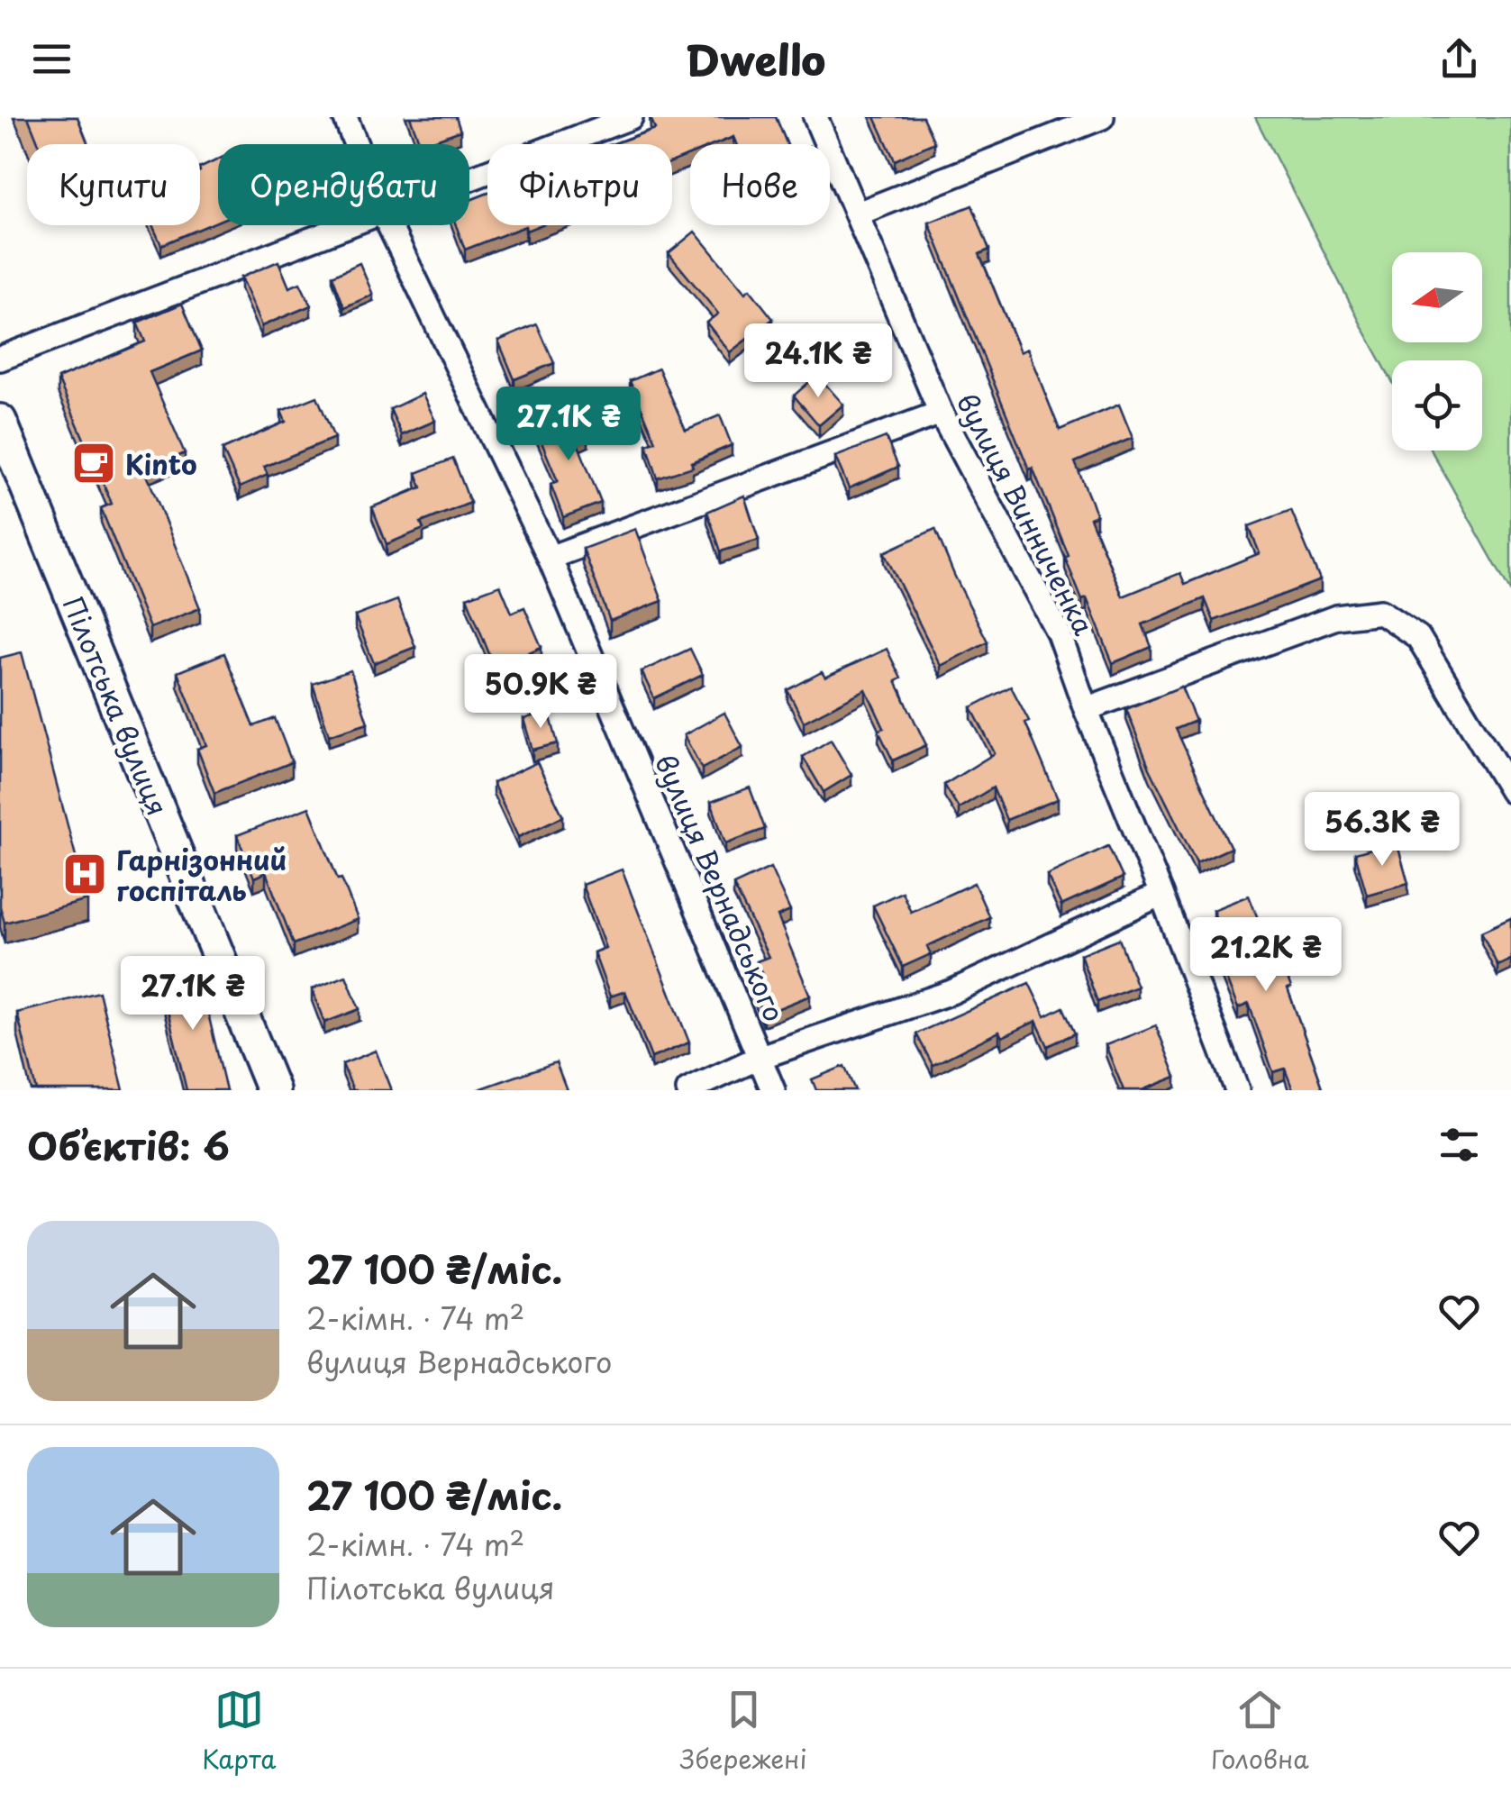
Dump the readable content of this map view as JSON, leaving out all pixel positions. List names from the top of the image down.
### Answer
{
  "streets": {
    "street": ["вулиця Винниченка", "Пілотська вулиця", "вулиця Вернадського"]
  },
  "places": {
    "cafe": ["Kinto"],
    "hospital": ["Гарнізонний госпіталь"]
  },
  "north": "left",
  "page": {
    "header": "Dwello",
    "chip": [
      "Купити",
      "Орендувати",
      "Фільтри",
      "Нове"
    ],
    "price": [
      "24.1K ₴",
      "27.1K ₴",
      "50.9K ₴",
      "56.3K ₴",
      "21.2K ₴",
      "27.1K ₴"
    ],
    "heading": "Об’єктів: 6",
    "list": [
      {
        "name": "27 100 ₴/міс.",
        "note": "2-кімн. · 74 m² · вулиця Вернадського"
      },
      {
        "name": "27 100 ₴/міс.",
        "note": "2-кімн. · 74 m² · Пілотська вулиця"
      }
    ],
    "tabs": ["Карта", "Збережені", "Головна"]
  }
}
